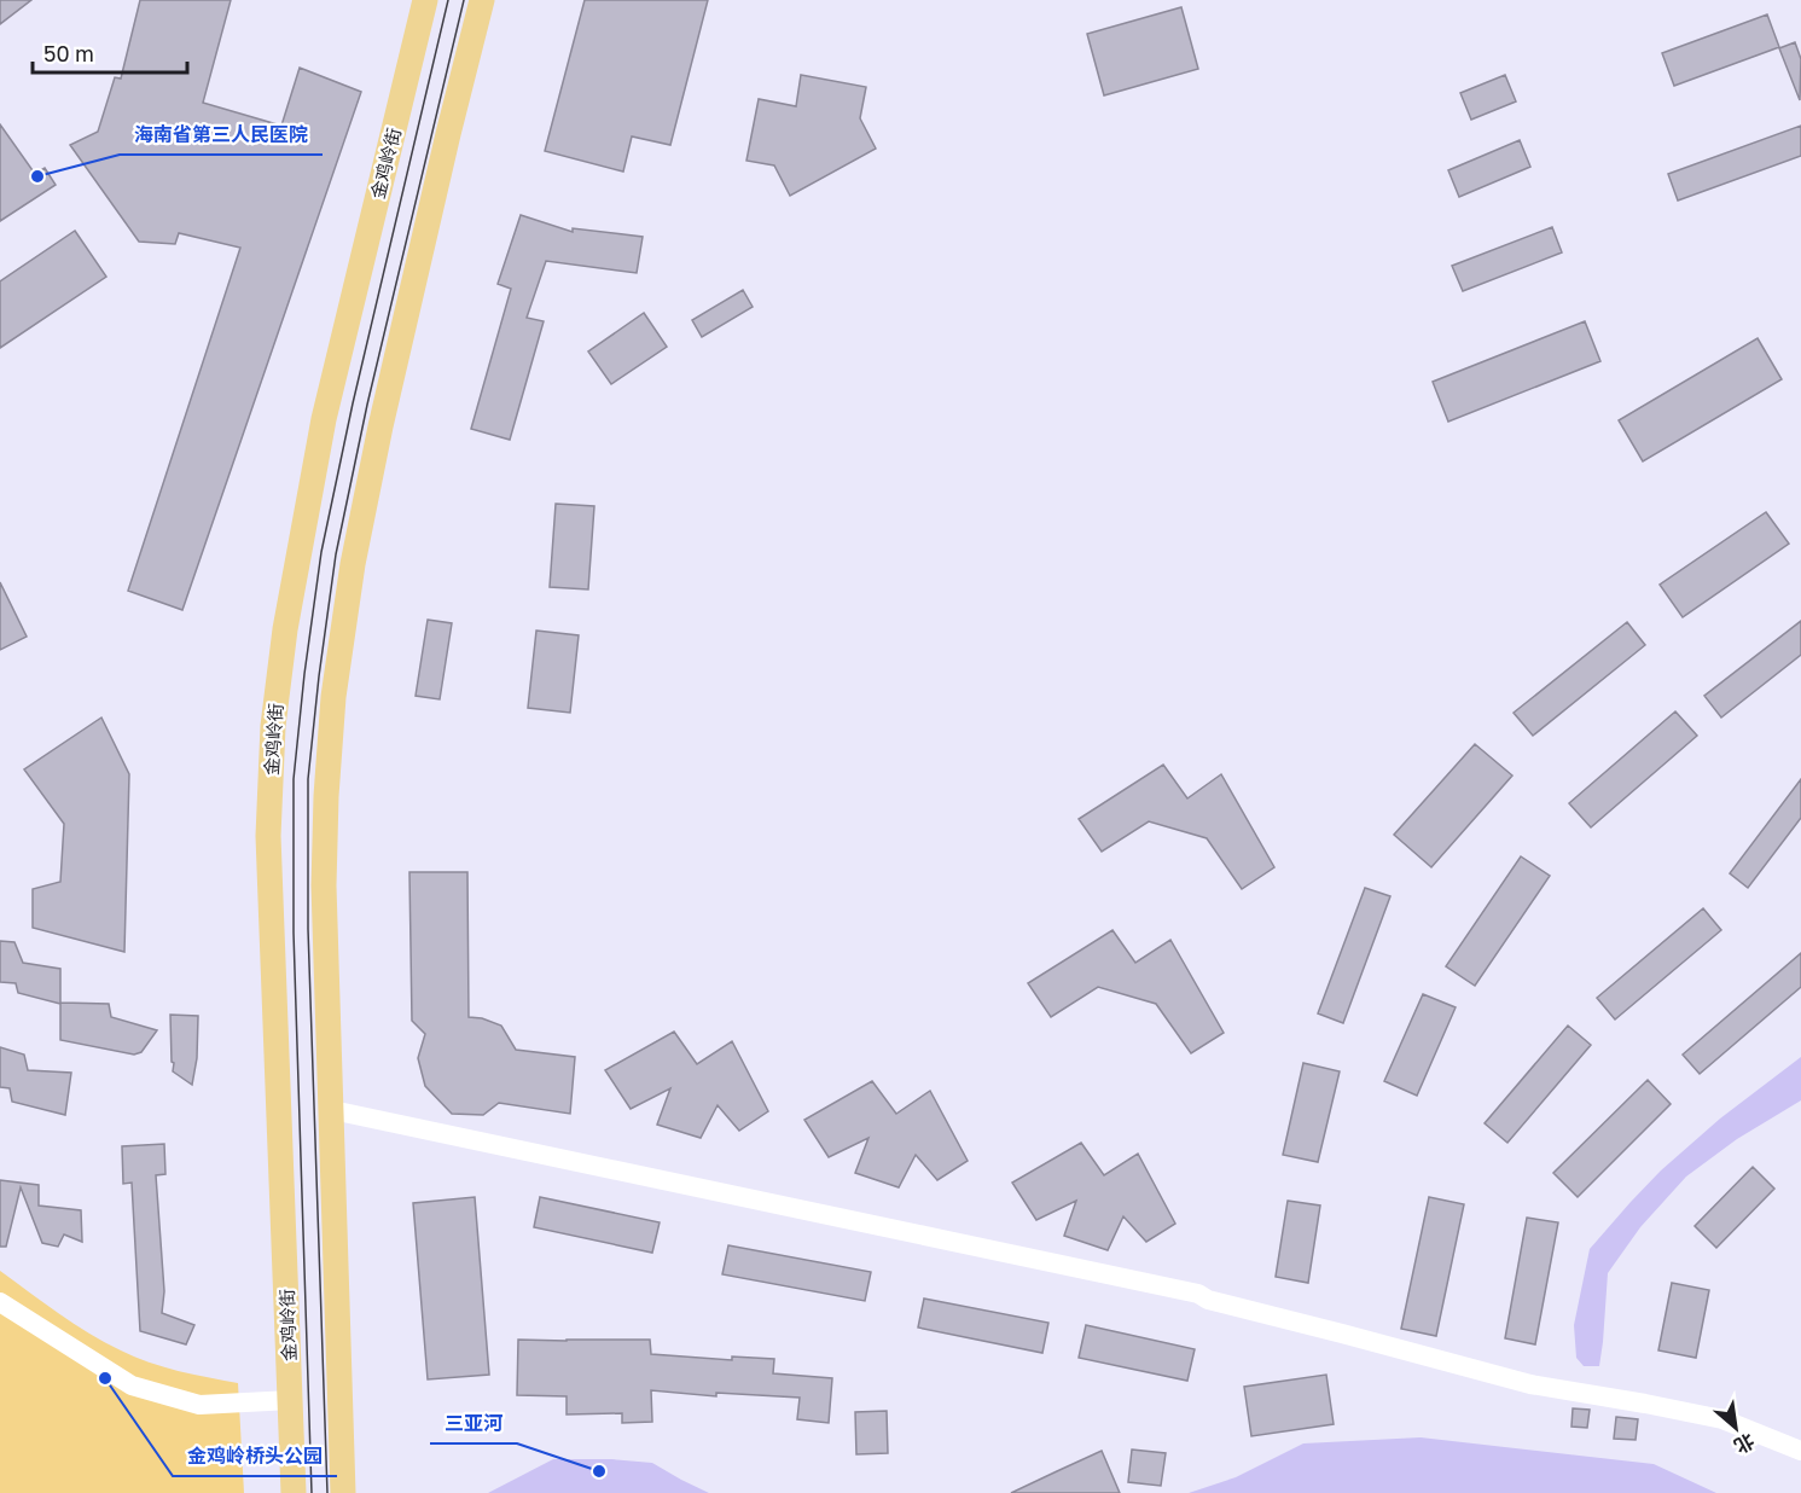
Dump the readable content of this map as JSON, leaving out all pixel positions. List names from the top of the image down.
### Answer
{
  "streets": {
    "main road": ["金鸡岭街"]
  },
  "places": ["海南省第三人民医院", "金鸡岭桥头公园", "三亚河"],
  "scale_bar": "50 m",
  "north": "bottom right"
}
